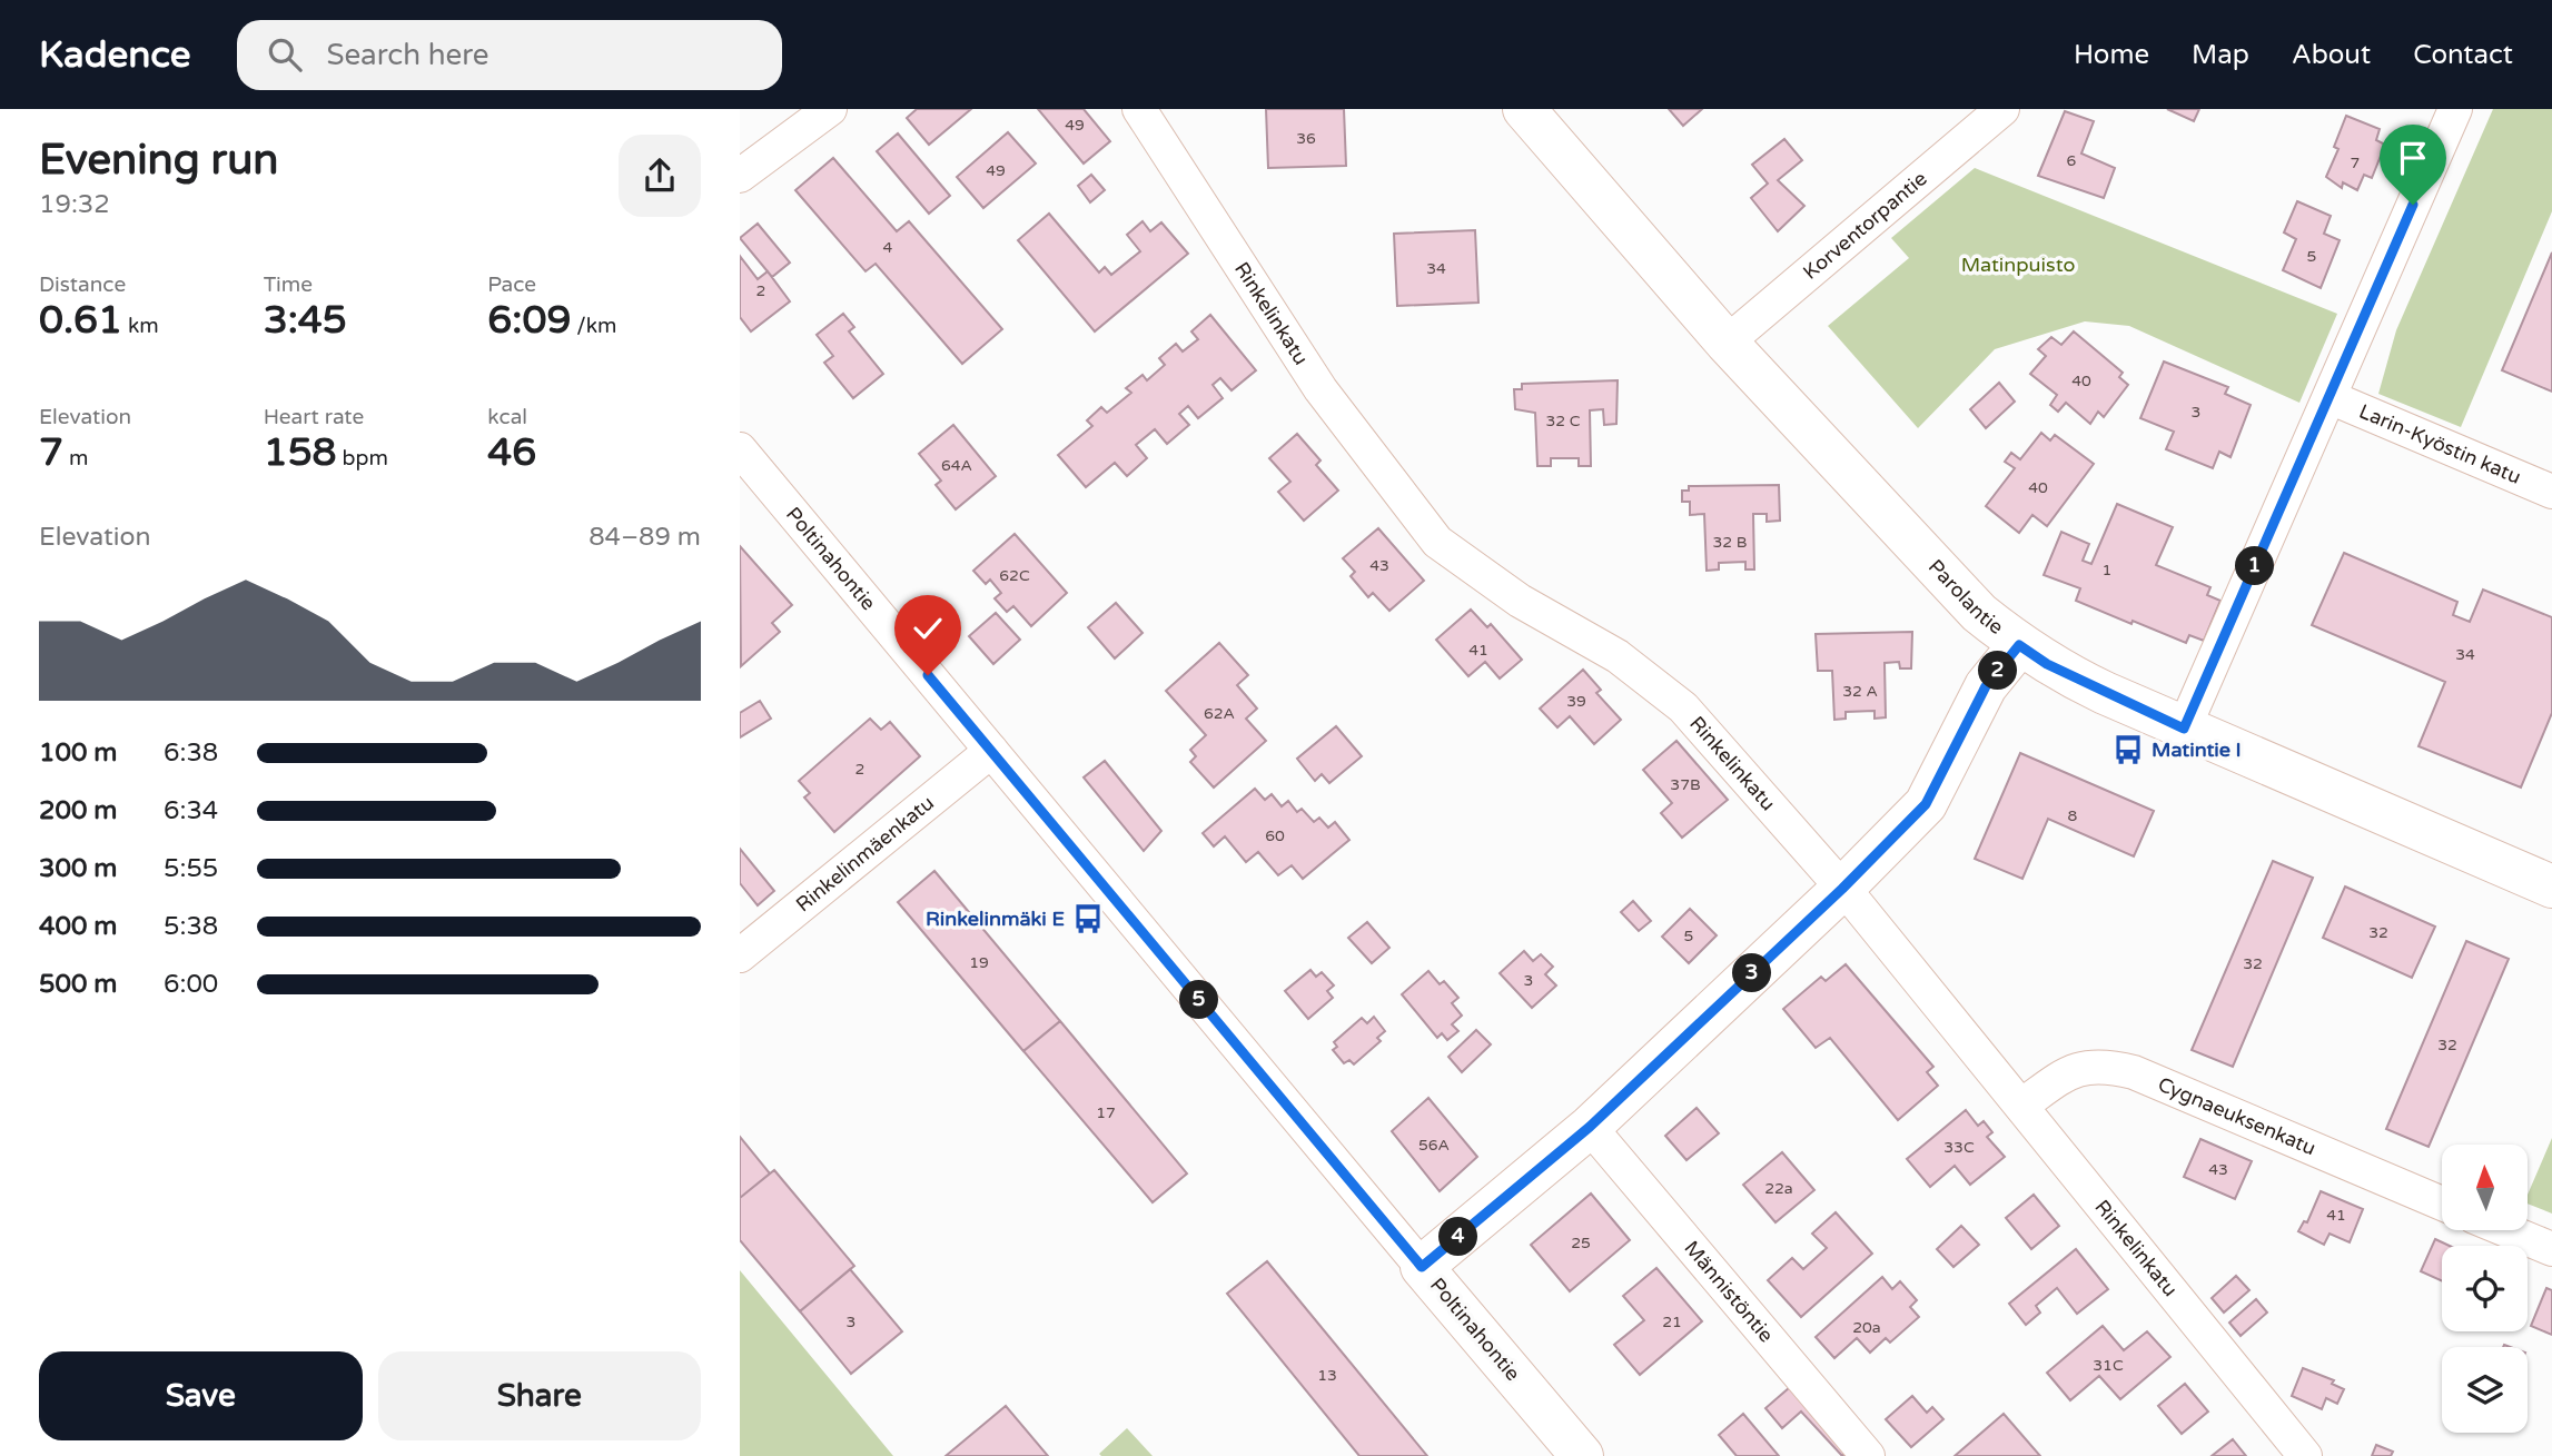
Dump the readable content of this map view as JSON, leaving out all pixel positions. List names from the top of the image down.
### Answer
{
  "streets": {
    "main road": ["Poltinahontie", "Parolantie"],
    "street": [
      "Korventorpantie",
      "Rinkelinkatu",
      "Larin-Kyöstin katu",
      "Rinkelinmäenkatu",
      "Cygnaeuksenkatu",
      "Männistöntie"
    ]
  },
  "crossings": [
    ["Korventorpantie", "Parolantie"],
    ["Rinkelinkatu", "Cygnaeuksenkatu"],
    ["Poltinahontie", "Rinkelinmäenkatu"]
  ],
  "parks": ["Matinpuisto"],
  "places": {
    "bus stop": ["Matintie I", "Rinkelinmäki E"]
  },
  "house_numbers": [
    "49",
    "36",
    "6",
    "7",
    "49",
    "4",
    "5",
    "34",
    "2",
    "40",
    "3",
    "32 C",
    "64A",
    "40",
    "32 B",
    "43",
    "1",
    "62C",
    "41",
    "34",
    "32 A",
    "39",
    "62A",
    "2",
    "37B",
    "8",
    "60",
    "32",
    "5",
    "19",
    "32",
    "3",
    "32",
    "17",
    "56A",
    "33C",
    "43",
    "22a",
    "41",
    "25",
    "3",
    "21",
    "20a",
    "31C",
    "13"
  ],
  "north": "top",
  "page": {
    "header": "Kadence",
    "search": "Search here",
    "nav": [
      "Home",
      "Map",
      "About",
      "Contact"
    ],
    "heading": ["Evening run", "19:32"],
    "stats": [
      ["Distance", "0.61 km"],
      ["Time", "3:45"],
      ["Pace", "6:09 /km"],
      ["Elevation", "7 m"],
      ["Heart rate", "158 bpm"],
      ["kcal", "46"]
    ],
    "chart": ["Elevation", "84–89 m"],
    "pins": [
      "1",
      "2",
      "3",
      "5",
      "4"
    ],
    "list": [
      {
        "name": "100 m",
        "note": "6:38"
      },
      {
        "name": "200 m",
        "note": "6:34"
      },
      {
        "name": "300 m",
        "note": "5:55"
      },
      {
        "name": "400 m",
        "note": "5:38"
      },
      {
        "name": "500 m",
        "note": "6:00"
      }
    ],
    "buttons": ["Save", "Share"]
  }
}
